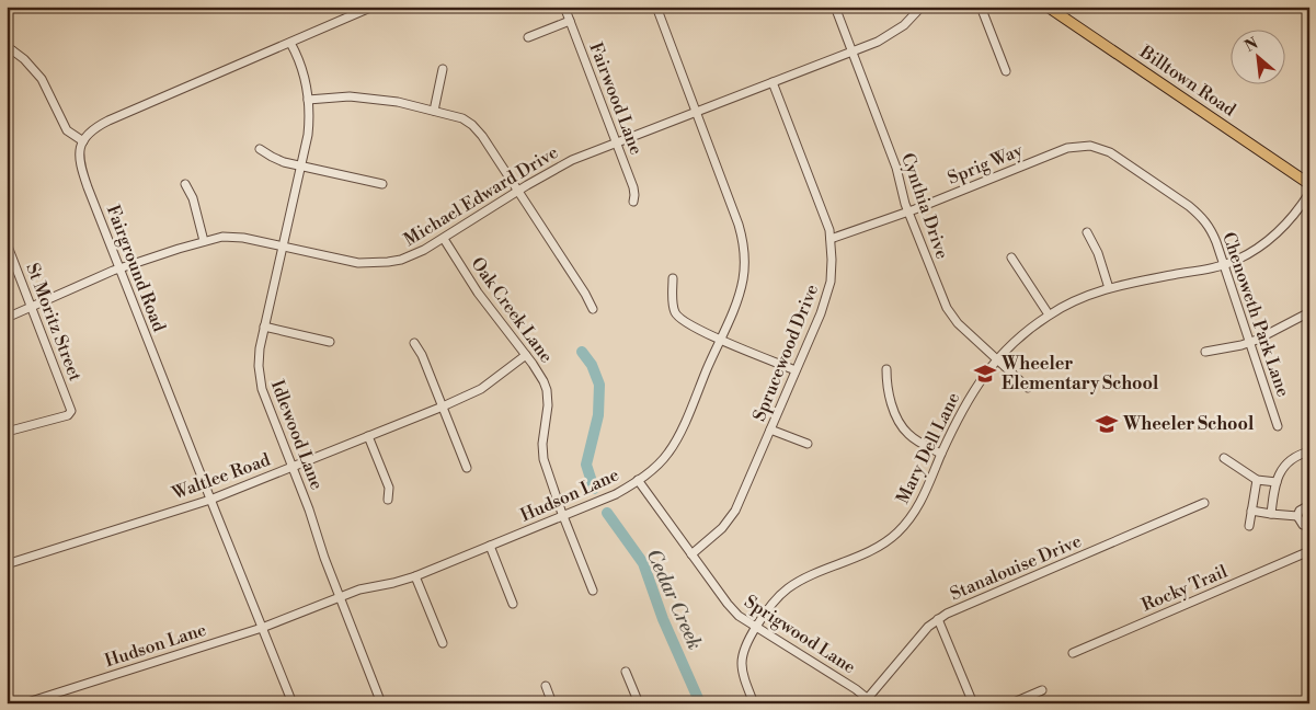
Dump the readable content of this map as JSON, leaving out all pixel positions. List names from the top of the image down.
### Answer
{
  "streets": {
    "main road": ["Billtown Road"],
    "street": [
      "Fairwood Lane",
      "Sprig Way",
      "Michael Edward Drive",
      "Cynthia Drive",
      "Fairground Road",
      "Oak Creek Lane",
      "Chenoweth Park Lane",
      "St Moritz Street",
      "Sprucewood Drive",
      "Idlewood Lane",
      "Mary Dell Lane",
      "Waltlee Road",
      "Hudson Lane",
      "Stanalouise Drive",
      "Rocky Trail",
      "Sprigwood Lane"
    ]
  },
  "crossings": [
    ["Fairwood Lane", "Michael Edward Drive"],
    ["Sprig Way", "Cynthia Drive"],
    ["Sprig Way", "Chenoweth Park Lane"],
    ["Sprig Way", "Sprucewood Drive"],
    ["Michael Edward Drive", "Cynthia Drive"],
    ["Michael Edward Drive", "Fairground Road"],
    ["Michael Edward Drive", "Oak Creek Lane"],
    ["Michael Edward Drive", "St Moritz Street"],
    ["Michael Edward Drive", "Sprucewood Drive"],
    ["Michael Edward Drive", "Idlewood Lane"],
    ["Michael Edward Drive", "Hudson Lane"],
    ["Cynthia Drive", "Mary Dell Lane"],
    ["Fairground Road", "Waltlee Road"],
    ["Fairground Road", "Hudson Lane"],
    ["Oak Creek Lane", "Waltlee Road"],
    ["Oak Creek Lane", "Hudson Lane"],
    ["Chenoweth Park Lane", "Mary Dell Lane"],
    ["Sprucewood Drive", "Sprigwood Lane"],
    ["Idlewood Lane", "Waltlee Road"],
    ["Idlewood Lane", "Hudson Lane"],
    ["Mary Dell Lane", "Sprigwood Lane"],
    ["Hudson Lane", "Sprigwood Lane"],
    ["Stanalouise Drive", "Sprigwood Lane"]
  ],
  "water": ["Cedar Creek"],
  "places": {
    "school or university": ["Wheeler Elementary School", "Wheeler School"]
  },
  "north": "top left"
}
